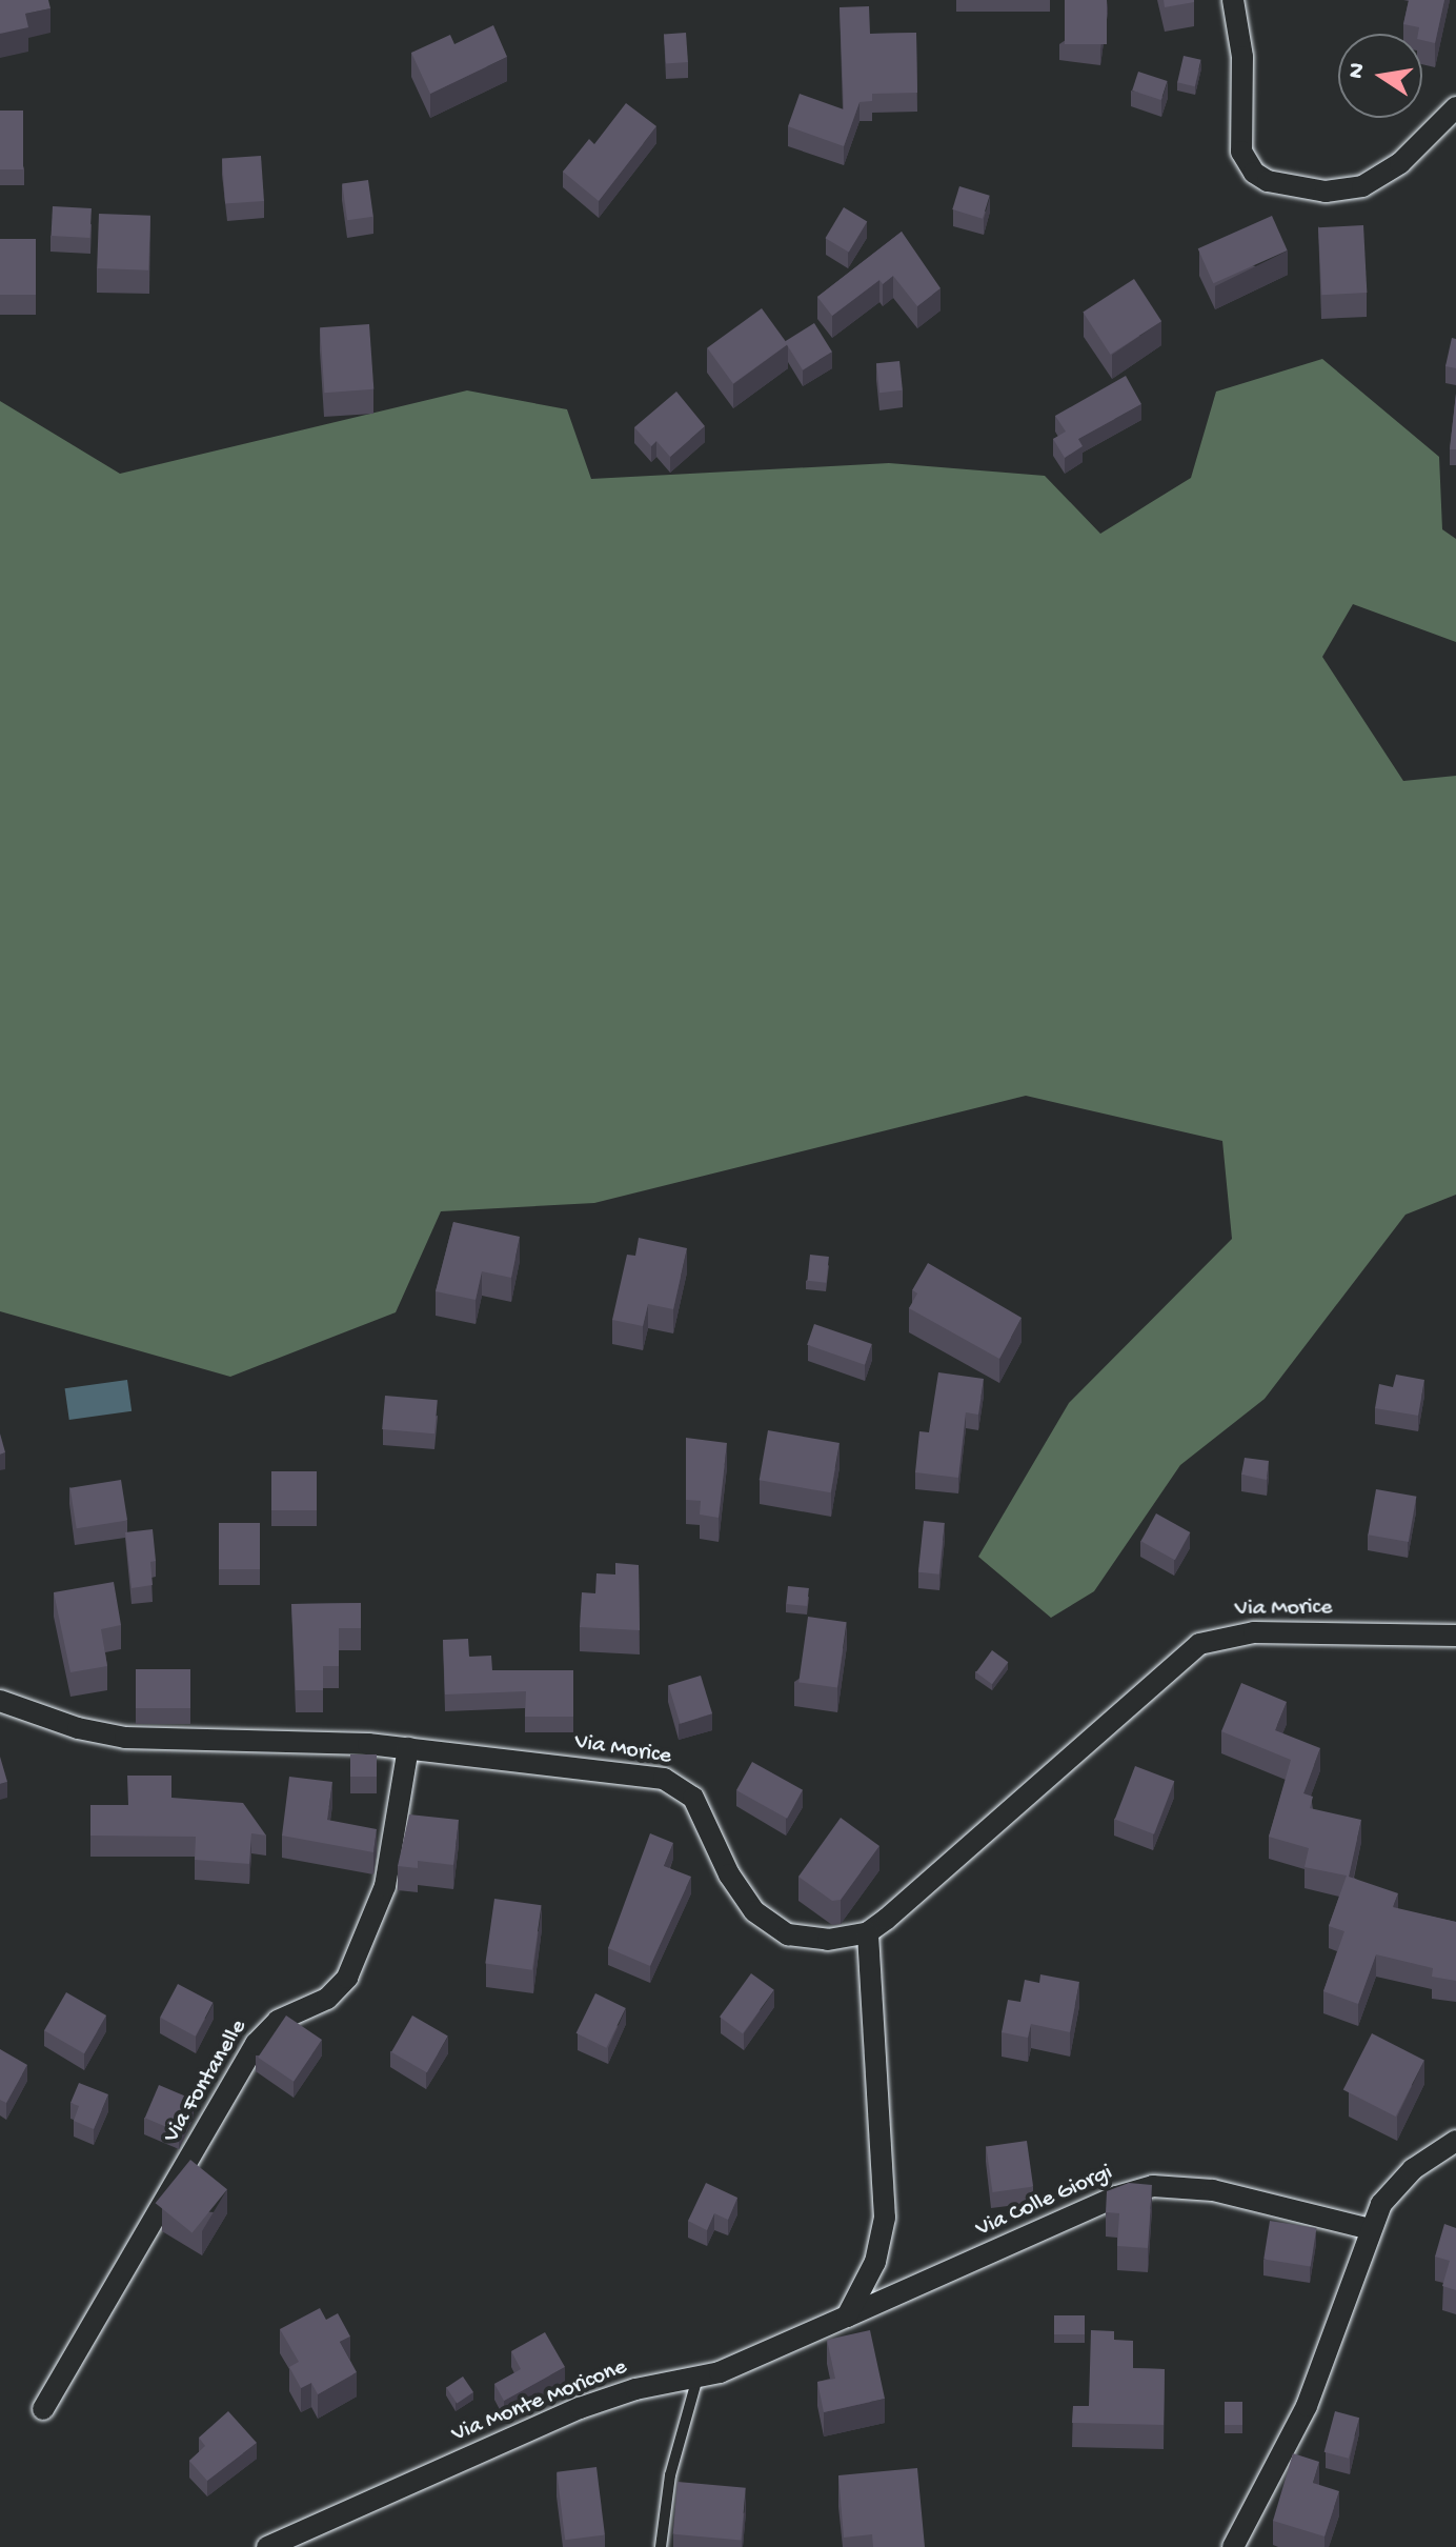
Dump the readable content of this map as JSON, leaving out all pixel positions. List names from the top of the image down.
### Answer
{
  "streets": {
    "street": [
      "Via Morice",
      "Via Fontanelle",
      "Via Colle Giorgi",
      "Via Monte Moricone"
    ]
  },
  "crossings": [
    ["Via Morice", "Via Fontanelle"],
    ["Via Colle Giorgi", "Via Monte Moricone"]
  ],
  "north": "left"
}
